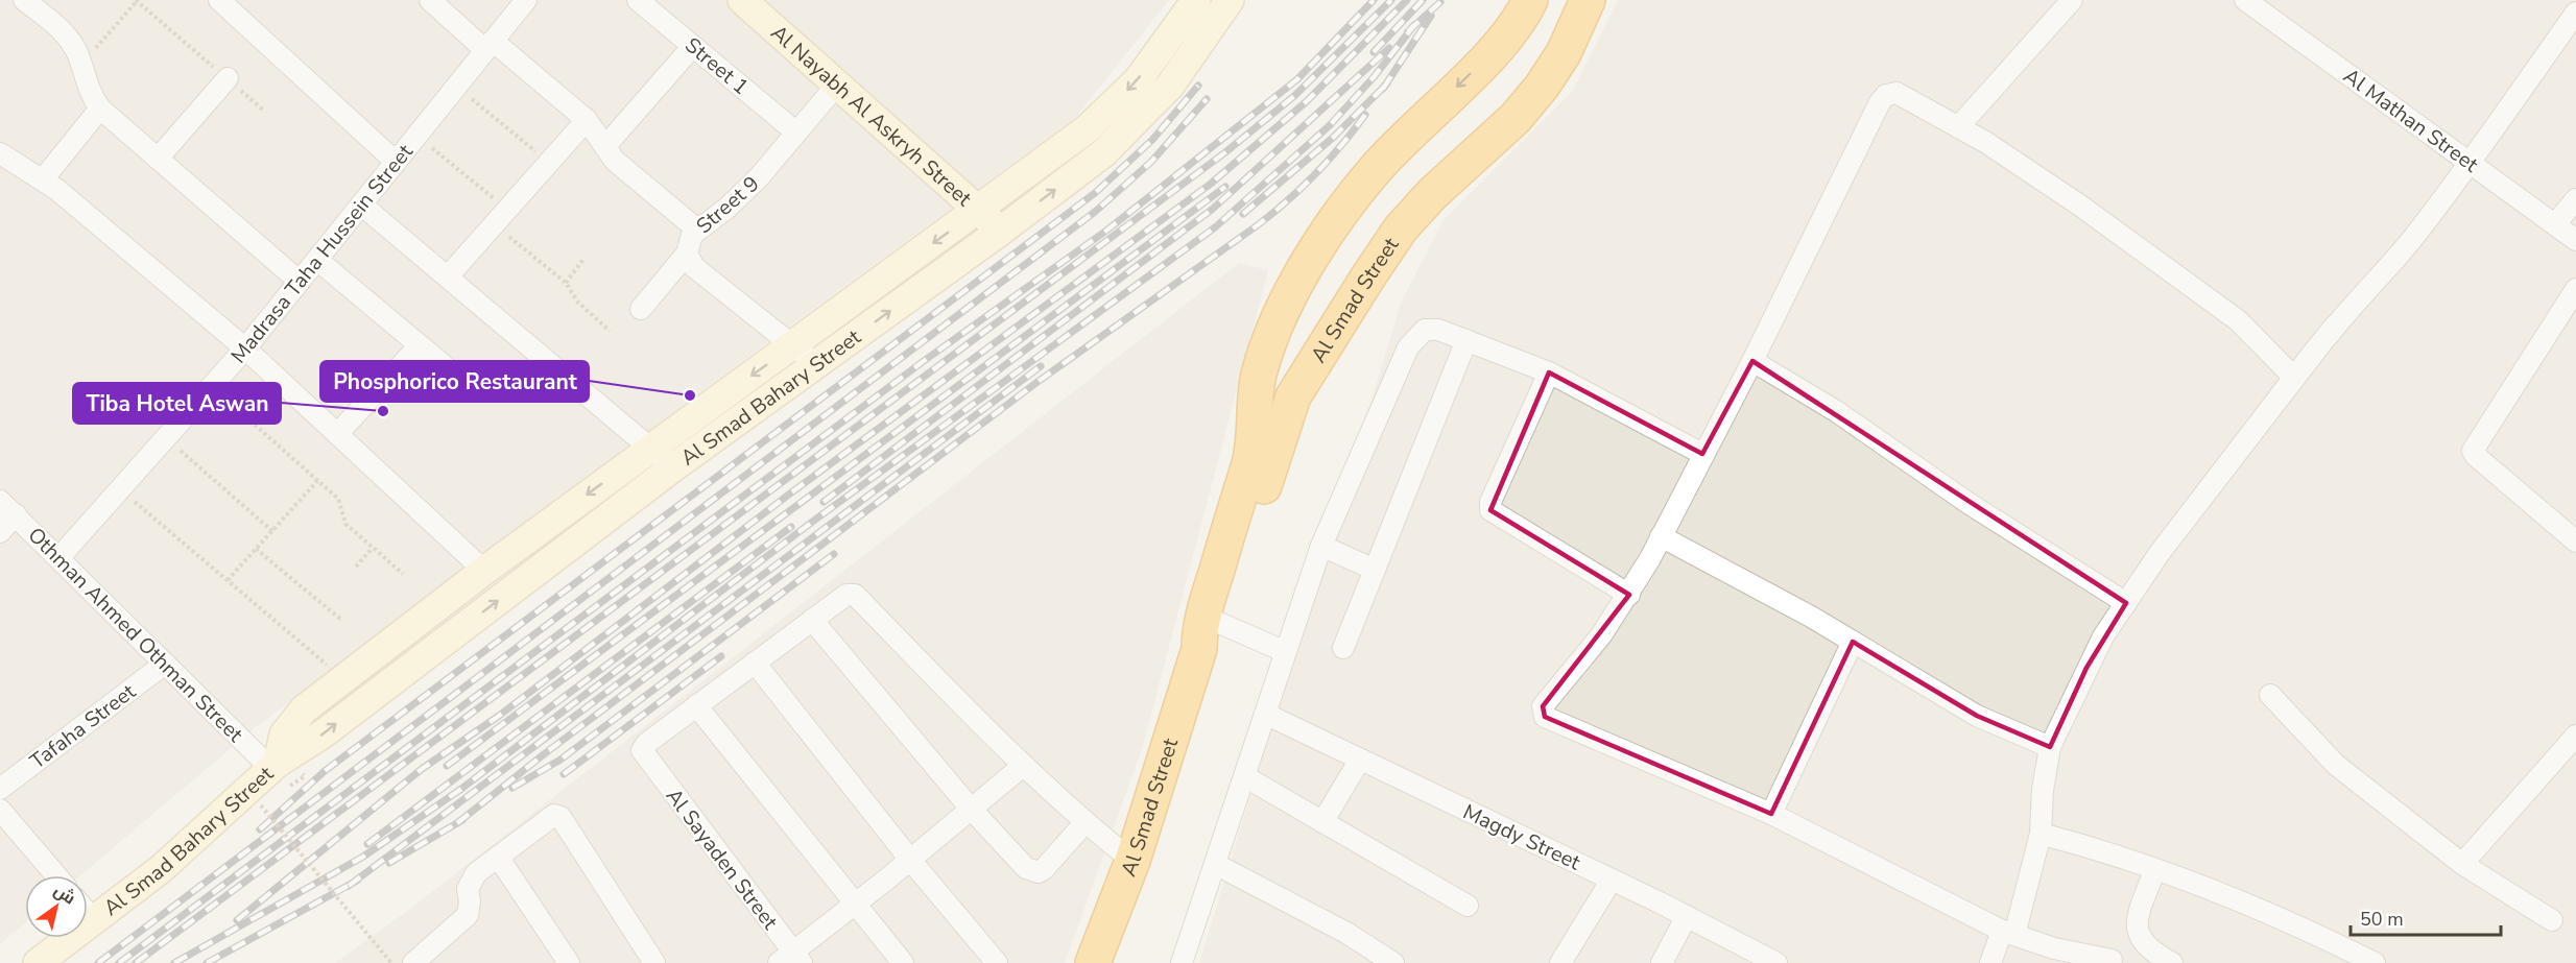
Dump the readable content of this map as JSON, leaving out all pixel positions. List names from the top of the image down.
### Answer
{
  "streets": {
    "highway": ["Al Smad Street"],
    "street": [
      "Street 1",
      "Al Nayabh Al Askryh Street",
      "Al Mathan Street",
      "Street 9",
      "Madrasa Taha Hussein Street",
      "Al Smad Bahary Street",
      "Othman Ahmed Othman Street",
      "Tafaha Street",
      "Magdy Street",
      "Al Sayaden Street"
    ]
  },
  "crossings": [
    ["Street 1", "Street 9"],
    ["Al Nayabh Al Askryh Street", "Street 9"],
    ["Al Nayabh Al Askryh Street", "Al Smad Bahary Street"],
    ["Street 9", "Al Smad Bahary Street"],
    ["Madrasa Taha Hussein Street", "Othman Ahmed Othman Street"],
    ["Al Smad Bahary Street", "Othman Ahmed Othman Street"],
    ["Othman Ahmed Othman Street", "Tafaha Street"]
  ],
  "places": ["Phosphorico Restaurant", "Tiba Hotel Aswan"],
  "scale_bar": "50 m",
  "north": "top right"
}
